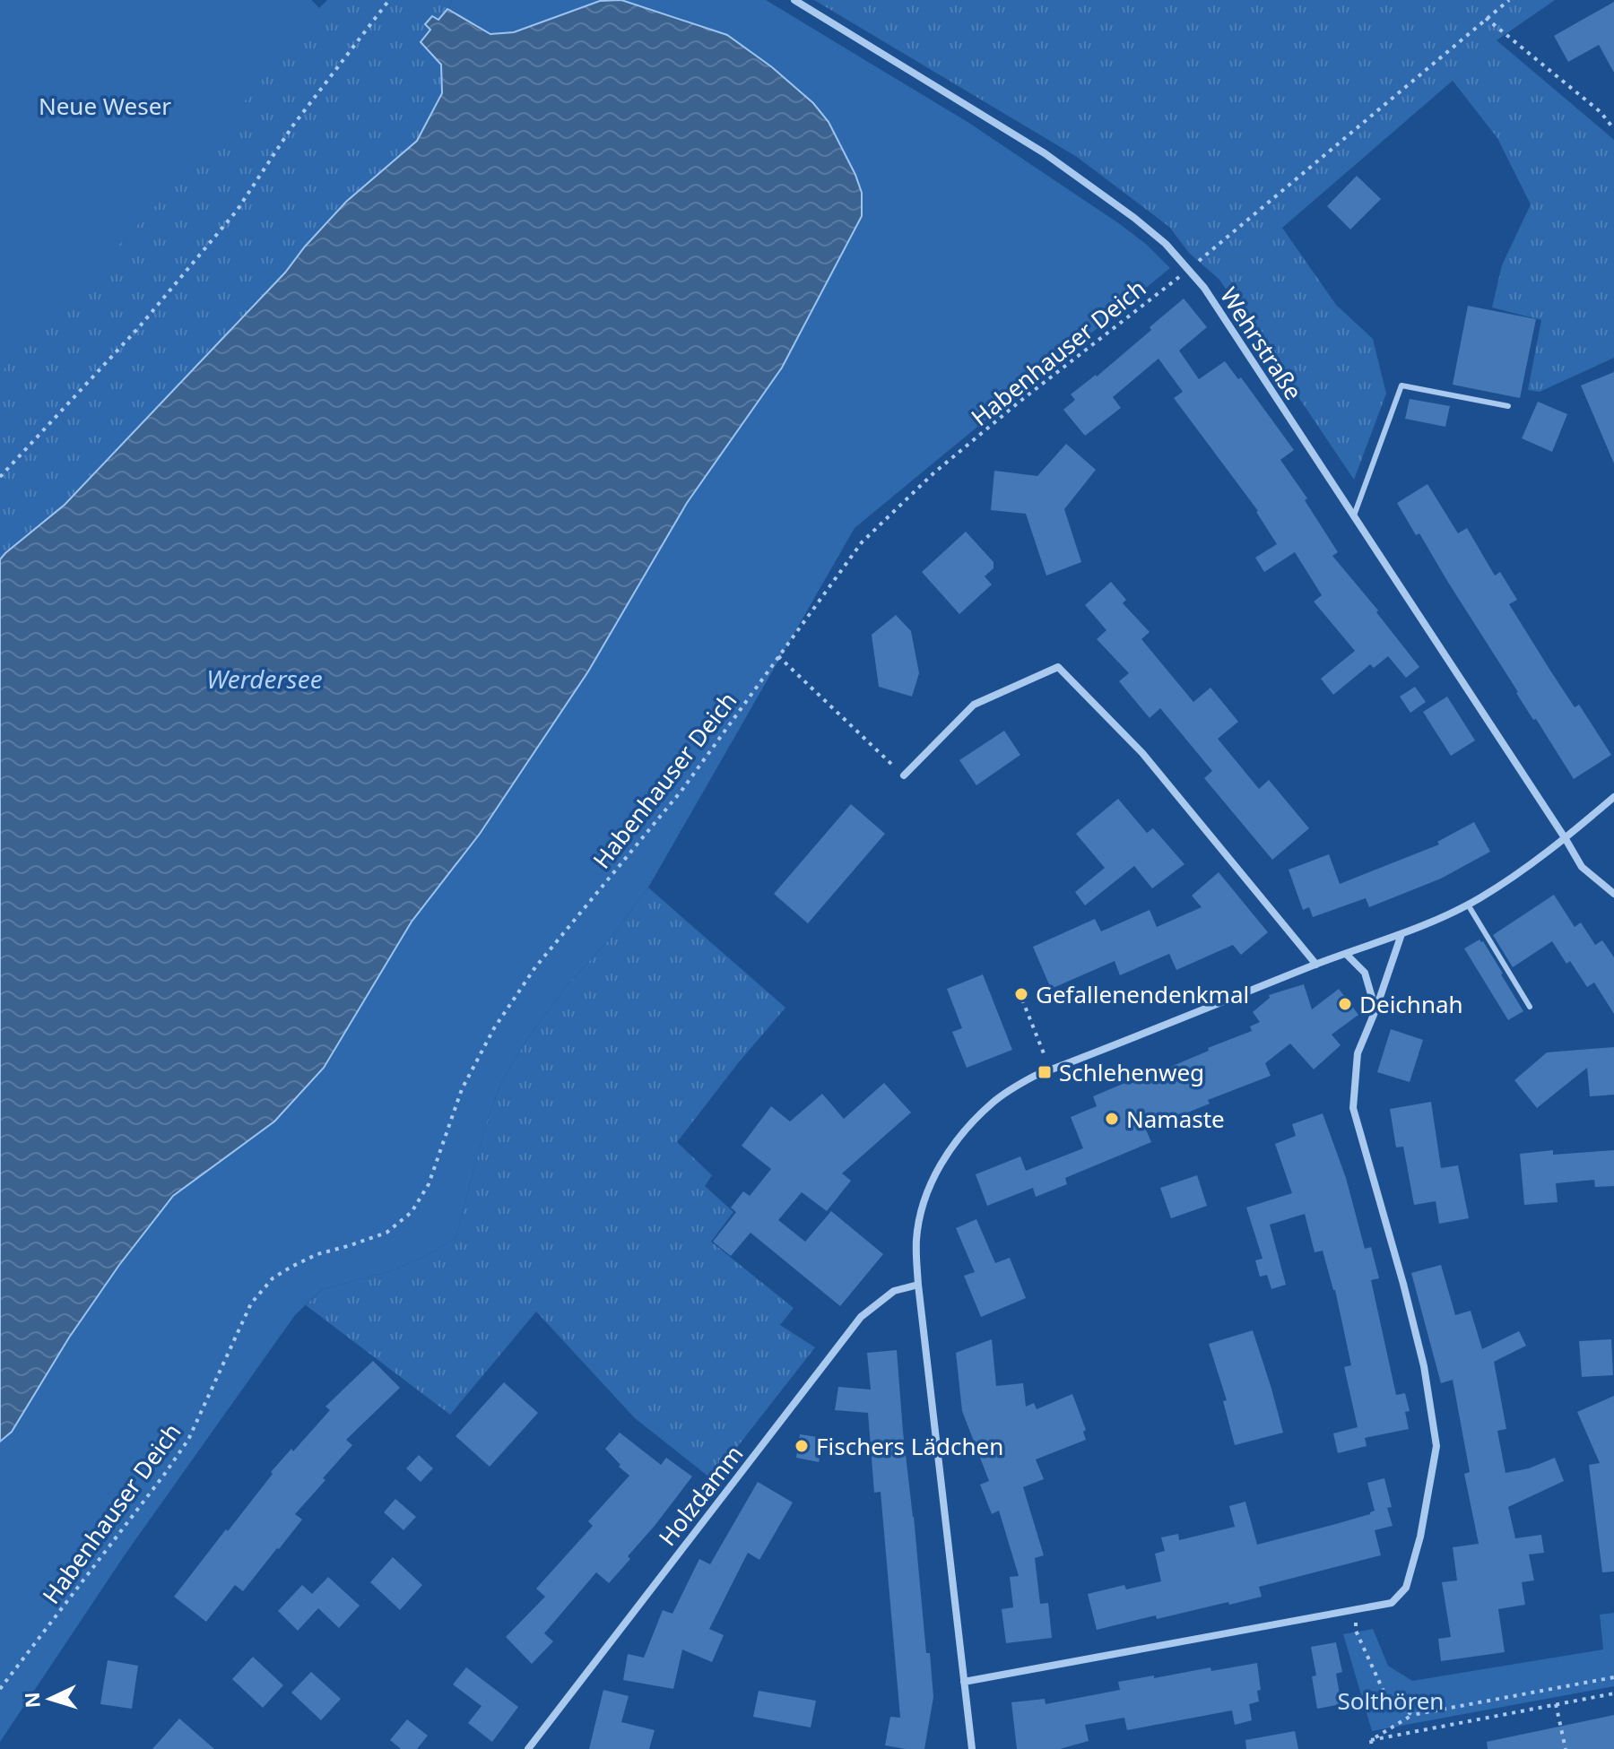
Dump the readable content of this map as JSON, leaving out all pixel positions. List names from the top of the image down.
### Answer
{
  "streets": {
    "street": ["Wehrstraße", "Holzdamm"],
    "path": ["Habenhauser Deich"]
  },
  "crossings": [
    ["Wehrstraße", "Habenhauser Deich"]
  ],
  "water": ["Werdersee"],
  "parks": ["Neue Weser", "Solthören"],
  "places": {
    "other": [
      "Gefallenendenkmal",
      "Deichnah",
      "Namaste",
      "Fischers Lädchen"
    ],
    "transit": ["Schlehenweg"]
  },
  "north": "left"
}
